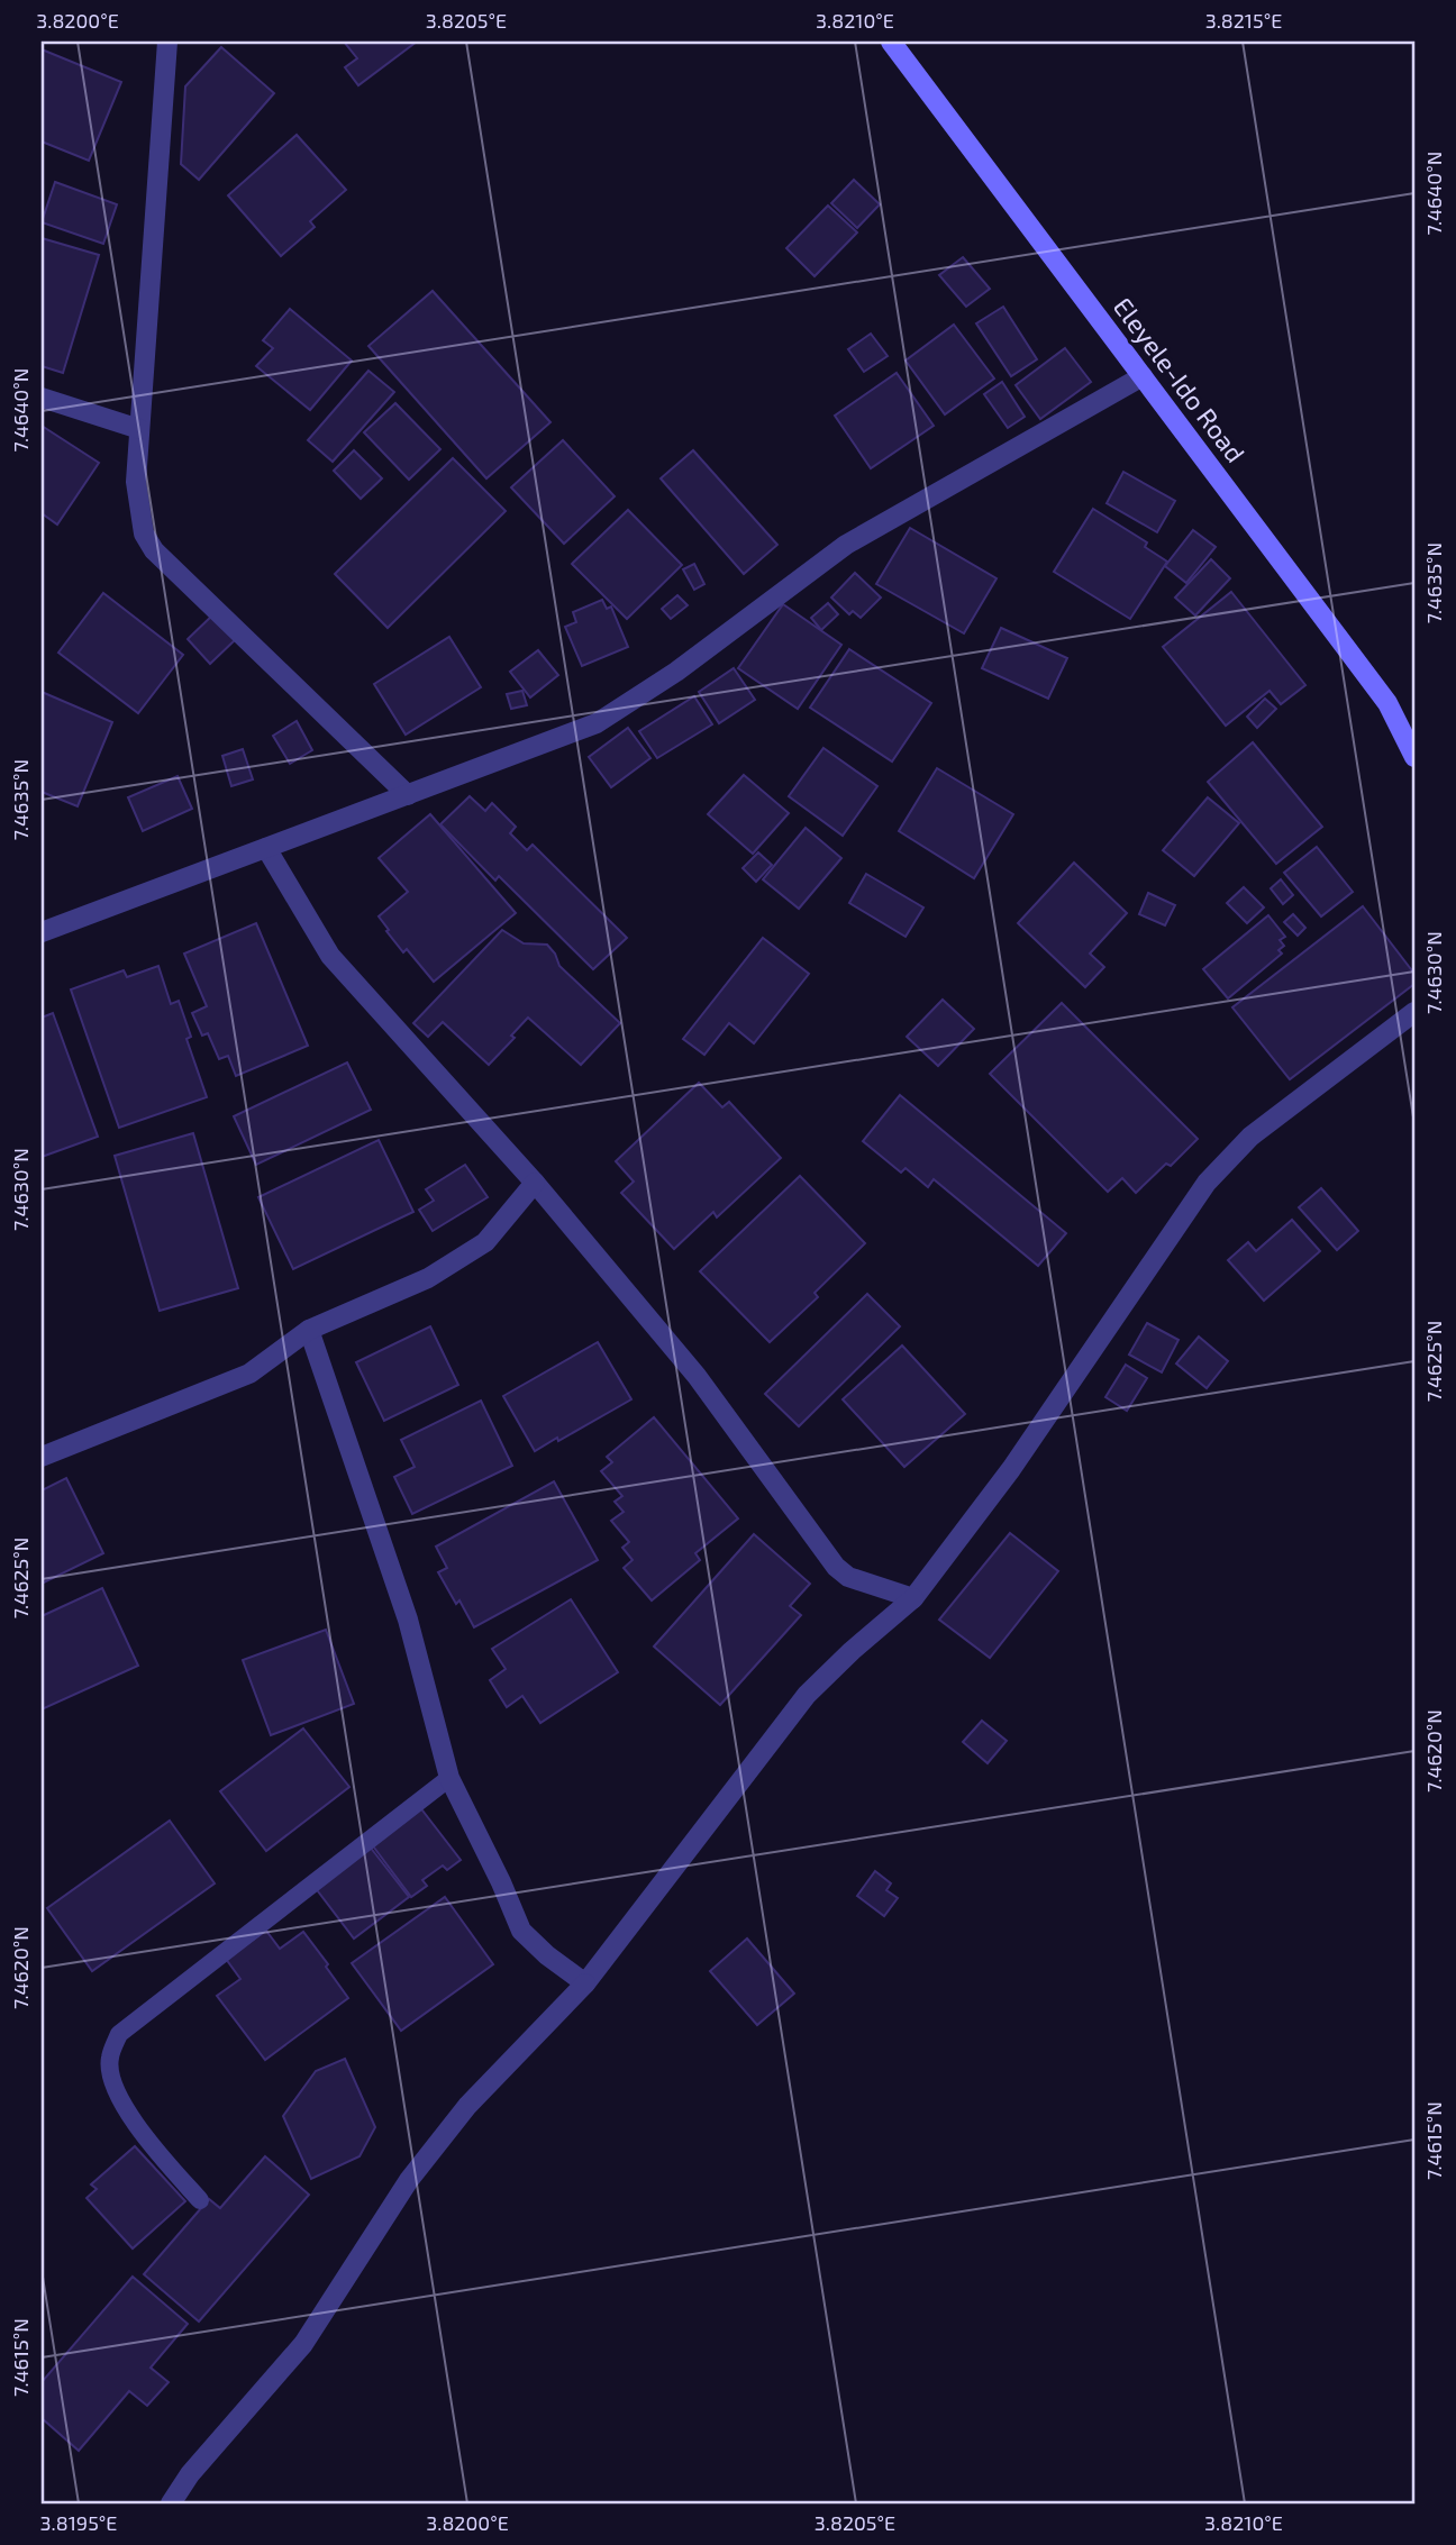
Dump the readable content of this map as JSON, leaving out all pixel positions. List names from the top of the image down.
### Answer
{
  "streets": {
    "main road": ["Eleyele-Ido Road"]
  },
  "coordinates": [
    "3.8200°E",
    "3.8205°E",
    "3.8210°E",
    "3.8215°E",
    "7.4640°N",
    "7.4635°N",
    "7.4630°N",
    "7.4625°N",
    "7.4620°N",
    "7.4615°N",
    "3.8195°E"
  ]
}
